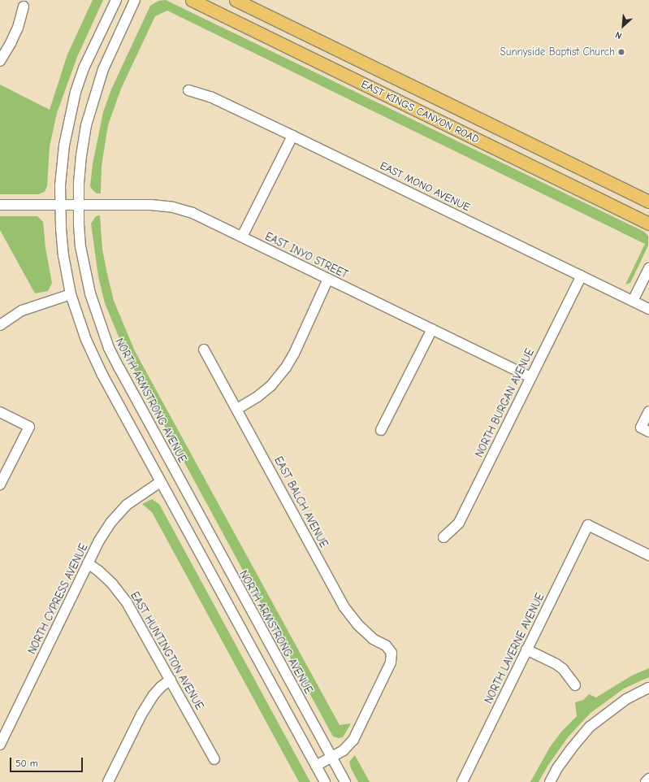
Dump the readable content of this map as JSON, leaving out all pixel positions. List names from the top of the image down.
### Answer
{
  "streets": {
    "main road": ["EAST KINGS CANYON ROAD"],
    "street": [
      "EAST MONO AVENUE",
      "EAST INYO STREET",
      "NORTH ARMSTRONG AVENUE",
      "NORTH BURGAN AVENUE",
      "EAST BALCH AVENUE",
      "NORTH CYPRESS AVENUE",
      "NORTH LAVERNE AVENUE",
      "EAST HUNTINGTON AVENUE"
    ]
  },
  "crossings": [
    ["EAST MONO AVENUE", "NORTH BURGAN AVENUE"],
    ["EAST INYO STREET", "NORTH ARMSTRONG AVENUE"],
    ["EAST INYO STREET", "NORTH BURGAN AVENUE"],
    ["NORTH ARMSTRONG AVENUE", "EAST BALCH AVENUE"],
    ["NORTH CYPRESS AVENUE", "EAST HUNTINGTON AVENUE"]
  ],
  "places": ["Sunnyside Baptist Church"],
  "scale_bar": "50 m",
  "north": "bottom left"
}
